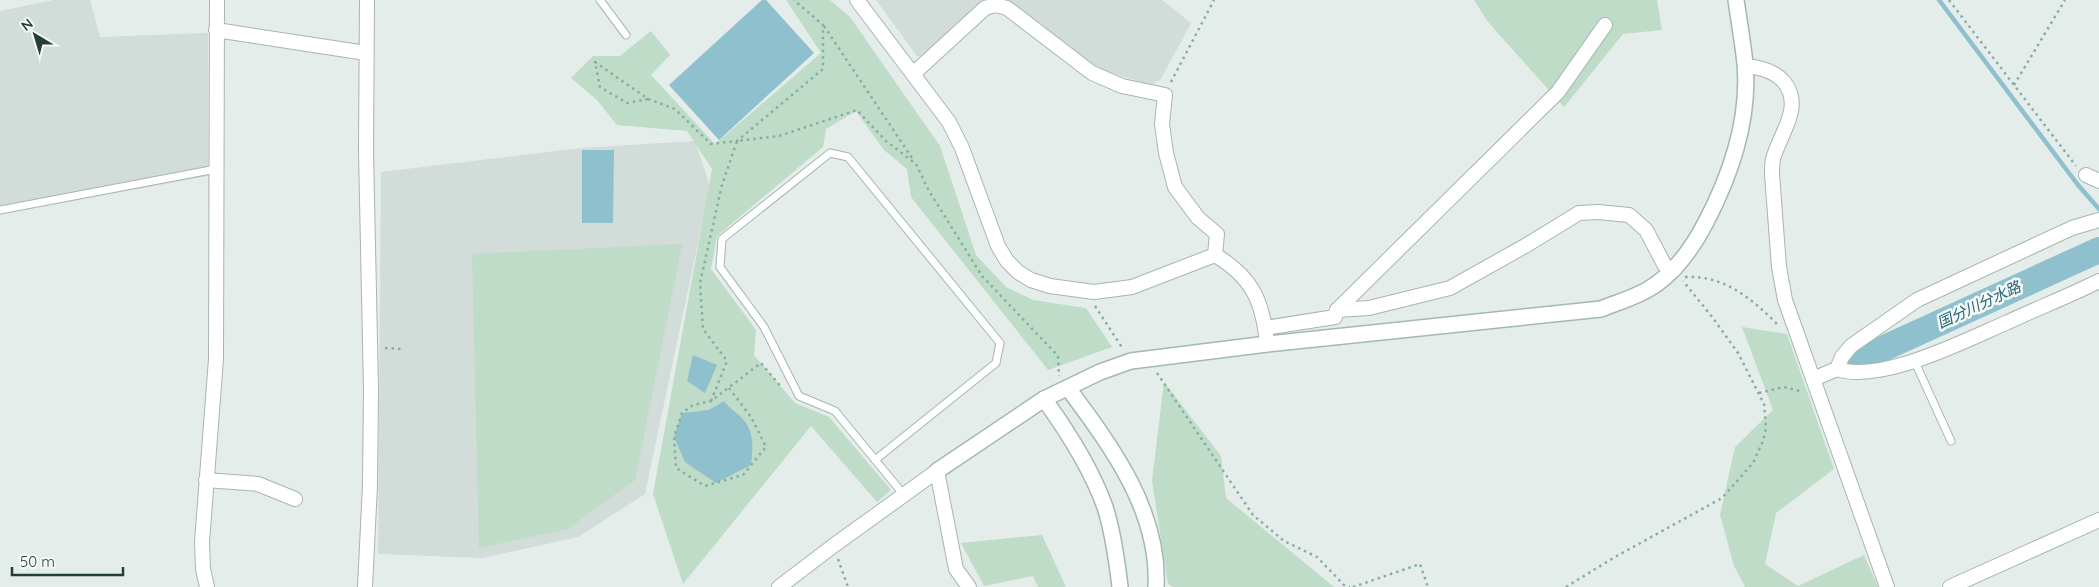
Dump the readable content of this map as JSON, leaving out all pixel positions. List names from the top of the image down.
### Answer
{
  "water": ["国分川分水路"],
  "scale_bar": "50 m",
  "north": "top left"
}
